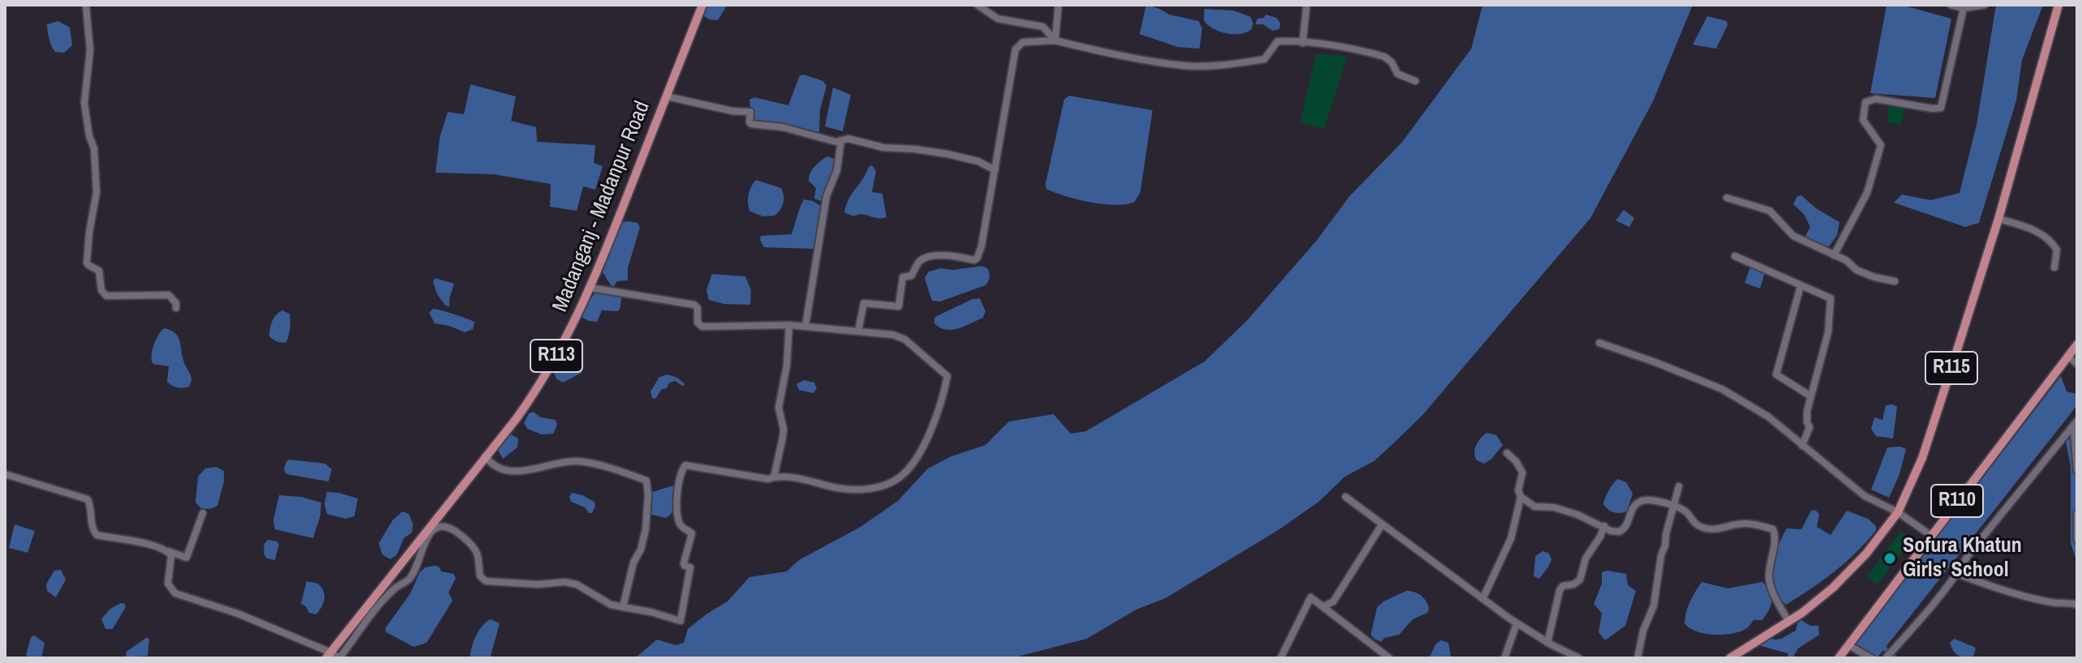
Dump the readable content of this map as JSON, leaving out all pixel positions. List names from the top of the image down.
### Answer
{
  "streets": {
    "main road": [
      "Madanganj - Madanpur Road",
      "R113",
      "R115",
      "R110"
    ]
  },
  "places": ["Sofura Khatun Girls' School"]
}
